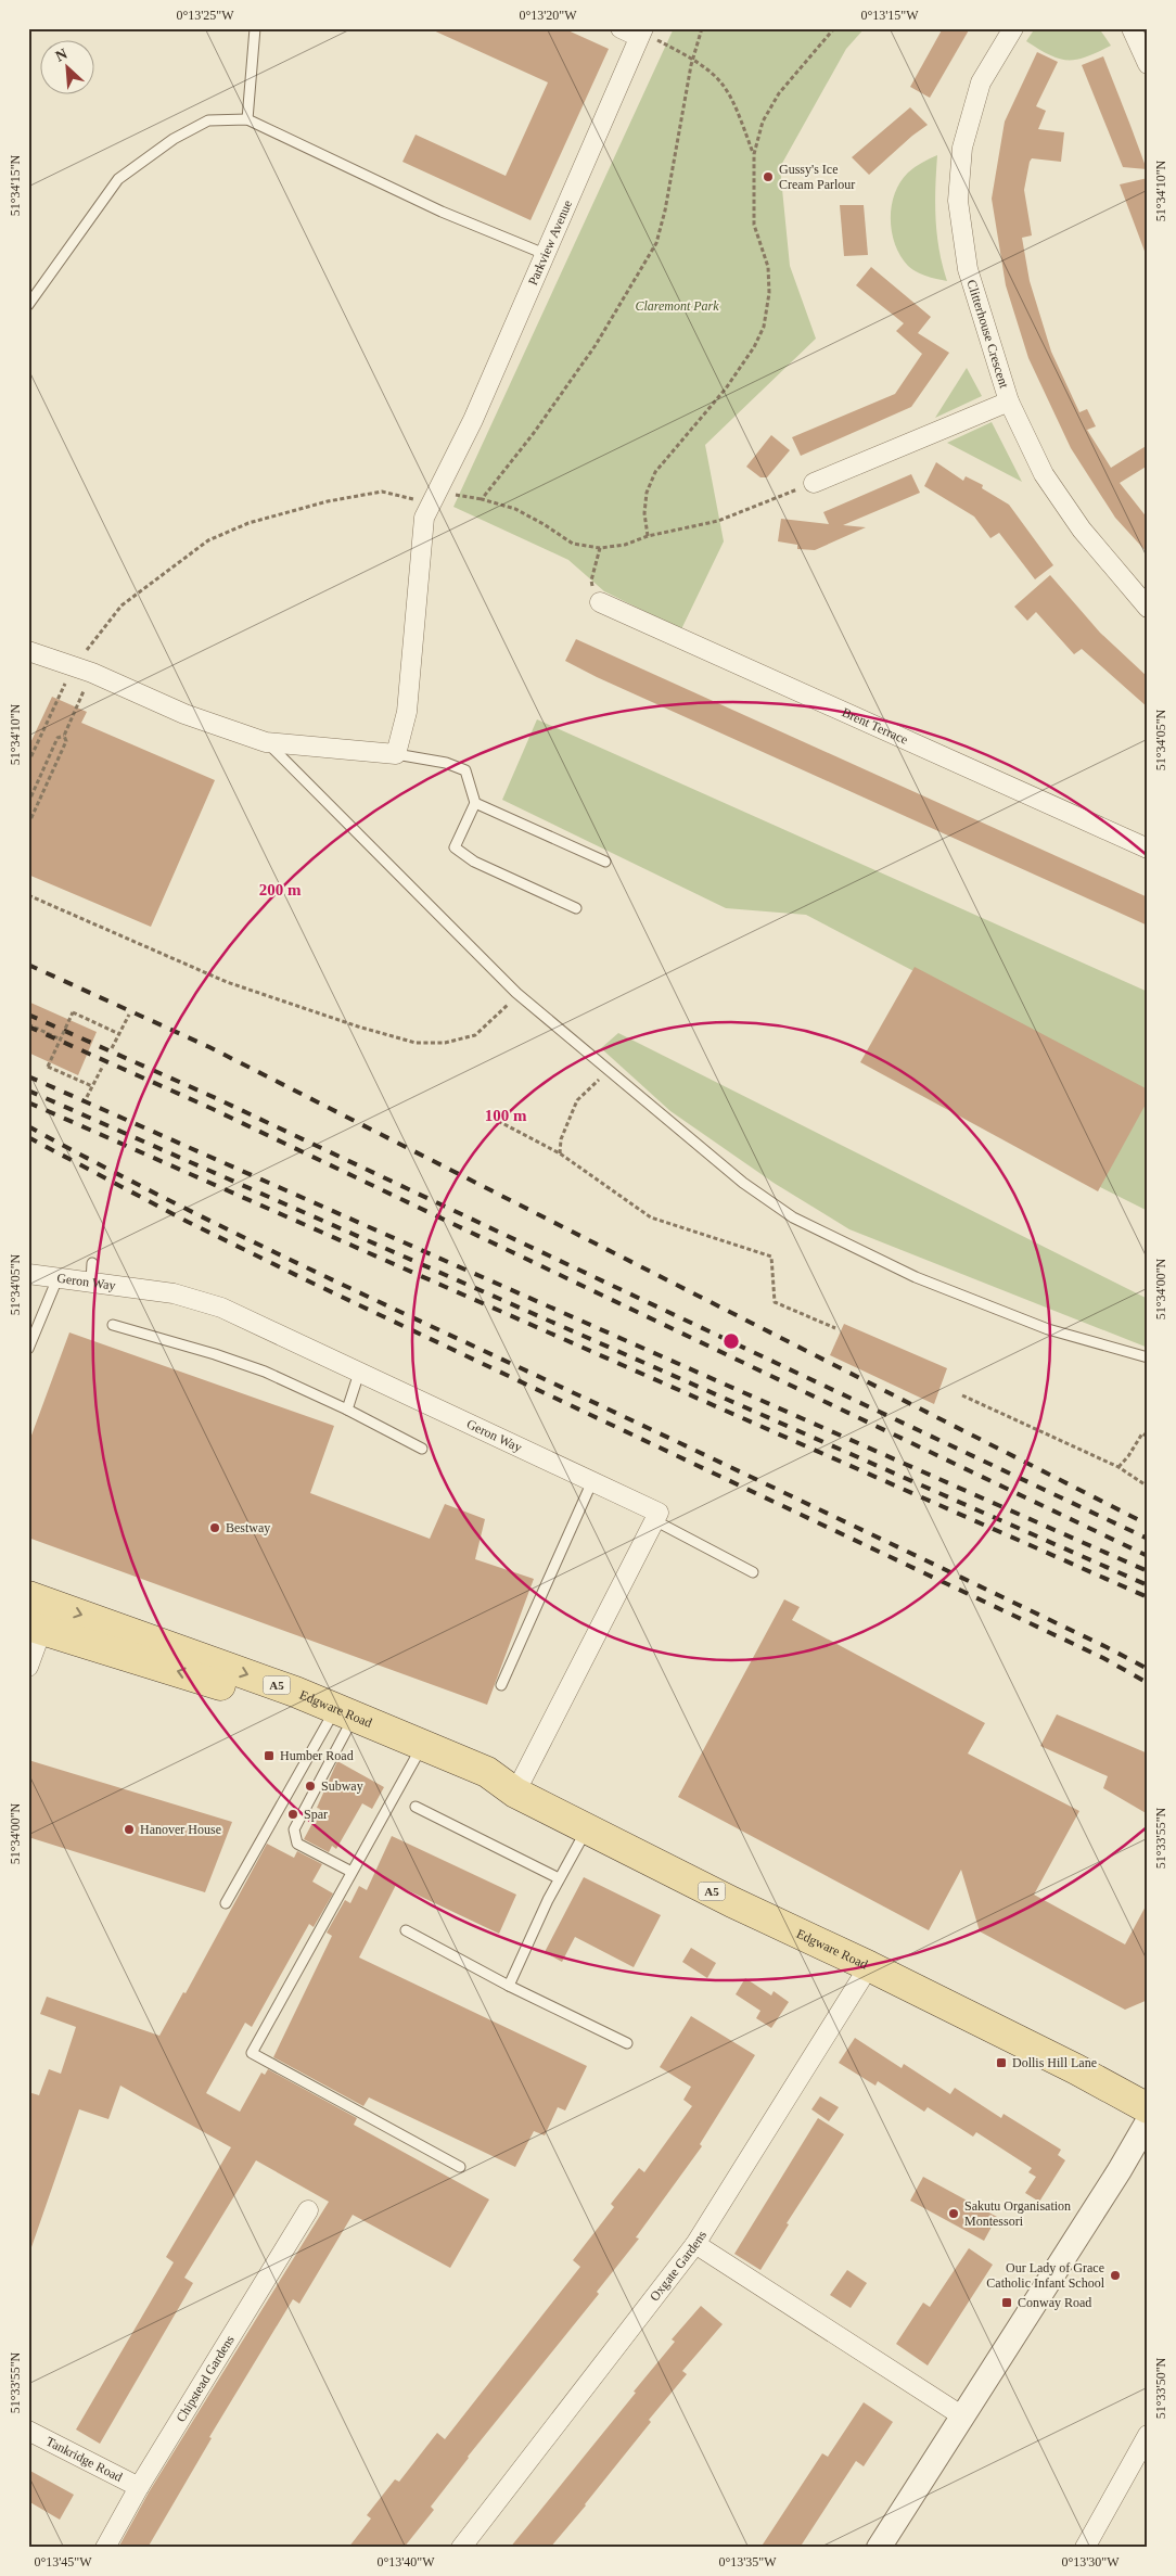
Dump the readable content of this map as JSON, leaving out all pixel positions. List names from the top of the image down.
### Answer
{
  "streets": {
    "main road": ["A5", "Edgware Road"],
    "street": [
      "Parkview Avenue",
      "Clitterhouse Crescent",
      "Brent Terrace",
      "Geron Way",
      "Oxgate Gardens",
      "Chipstead Gardens",
      "Tankridge Road"
    ]
  },
  "crossings": [
    ["Edgware Road", "Oxgate Gardens"],
    ["Chipstead Gardens", "Tankridge Road"]
  ],
  "parks": ["Claremont Park"],
  "places": {
    "other": [
      "Gussy's Ice Cream Parlour",
      "Bestway",
      "Subway",
      "Spar",
      "Hanover House",
      "Sakutu Organisation Montessori",
      "Our Lady of Grace Catholic Infant School"
    ],
    "transit": ["Humber Road", "Dollis Hill Lane", "Conway Road"]
  },
  "north": "top left",
  "coordinates": [
    "0°13'25\"W",
    "0°13'20\"W",
    "0°13'15\"W",
    "51°34'15\"N",
    "51°34'10\"N",
    "51°34'05\"N",
    "51°34'00\"N",
    "51°33'55\"N",
    "51°33'50\"N",
    "0°13'45\"W",
    "0°13'40\"W",
    "0°13'35\"W",
    "0°13'30\"W"
  ],
  "rings": ["200 m", "100 m"]
}
